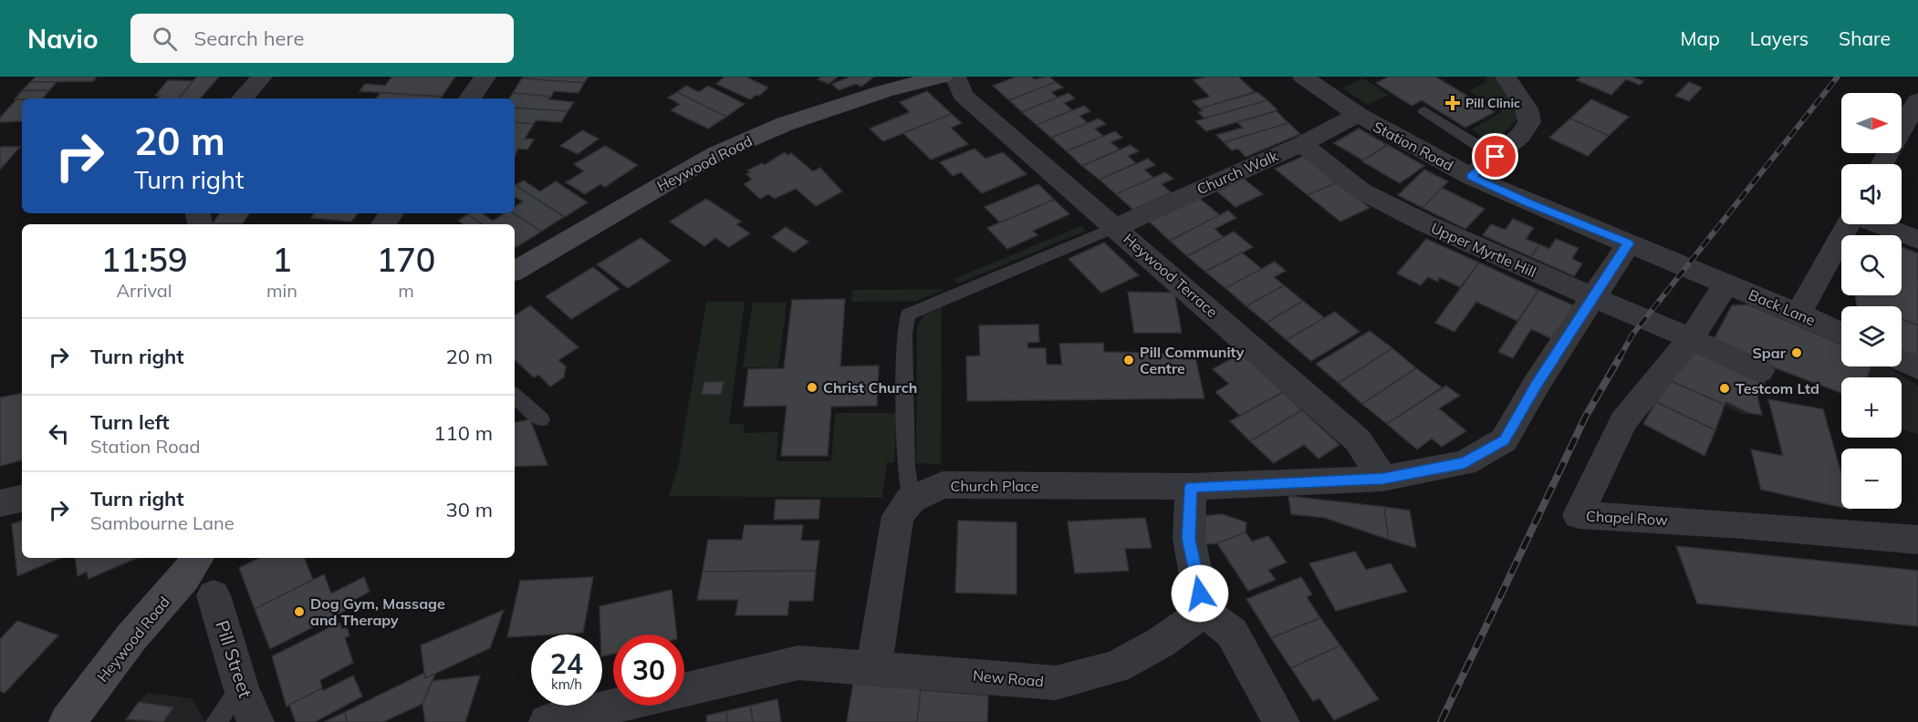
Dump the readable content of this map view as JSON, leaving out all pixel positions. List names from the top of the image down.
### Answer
{
  "streets": {
    "street": [
      "Station Road",
      "Heywood Road",
      "Church Walk",
      "Upper Myrtle Hill",
      "Heywood Terrace",
      "Back Lane",
      "Church Place",
      "Chapel Row",
      "Pill Street",
      "New Road"
    ]
  },
  "crossings": [
    ["Station Road", "Church Walk"],
    ["Station Road", "Back Lane"],
    ["Station Road", "Church Place"],
    ["Station Road", "Chapel Row"],
    ["Church Walk", "Upper Myrtle Hill"],
    ["Church Walk", "Heywood Terrace"],
    ["Upper Myrtle Hill", "Church Place"],
    ["Upper Myrtle Hill", "Chapel Row"],
    ["Heywood Terrace", "Church Place"],
    ["Back Lane", "Chapel Row"]
  ],
  "places": {
    "health": ["Pill Clinic"],
    "other": [
      "Spar",
      "Pill Community Centre",
      "Christ Church",
      "Testcom Ltd",
      "Dog Gym, Massage and Therapy"
    ]
  },
  "north": "right",
  "page": {
    "header": "Navio",
    "search": "Search here",
    "nav": ["Map", "Layers", "Share"],
    "map_buttons": ["+", "−"],
    "turn": ["20 m", "Turn right"],
    "eta": [
      "11:59",
      "Arrival",
      "1",
      "min",
      "170",
      "m"
    ],
    "list": [
      {
        "name": "Turn right",
        "value": "20 m"
      },
      {
        "name": "Turn left",
        "note": "Station Road",
        "value": "110 m"
      },
      {
        "name": "Turn right",
        "note": "Sambourne Lane",
        "value": "30 m"
      }
    ],
    "speed": "24 km/h",
    "limit": "30"
  }
}
